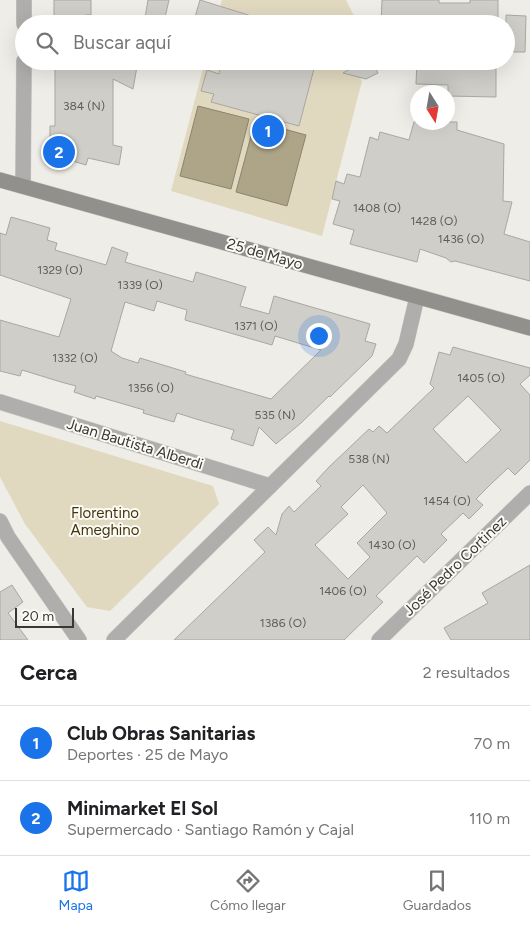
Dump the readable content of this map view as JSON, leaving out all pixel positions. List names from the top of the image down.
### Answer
{
  "streets": {
    "street": ["25 de Mayo", "Juan Bautista Alberdi", "José Pedro Cortinez"]
  },
  "parks": ["Florentino Ameghino"],
  "house_numbers": [
    "384 (N)",
    "1408 (O)",
    "1428 (O)",
    "1436 (O)",
    "1329 (O)",
    "1339 (O)",
    "1371 (O)",
    "1332 (O)",
    "1405 (O)",
    "1356 (O)",
    "535 (N)",
    "538 (N)",
    "1454 (O)",
    "1430 (O)",
    "1406 (O)",
    "1386 (O)"
  ],
  "scale_bar": "20 m",
  "north": "bottom",
  "page": {
    "search": "Buscar aquí",
    "pins": ["1", "2"],
    "scale": "20 m",
    "heading": ["Cerca", "2 resultados"],
    "list": [
      {
        "mark": "1",
        "name": "Club Obras Sanitarias",
        "note": "Deportes · 25 de Mayo",
        "value": "70 m"
      },
      {
        "mark": "2",
        "name": "Minimarket El Sol",
        "note": "Supermercado · Santiago Ramón y Cajal",
        "value": "110 m"
      }
    ],
    "nav": ["Mapa", "Cómo llegar", "Guardados"]
  }
}
